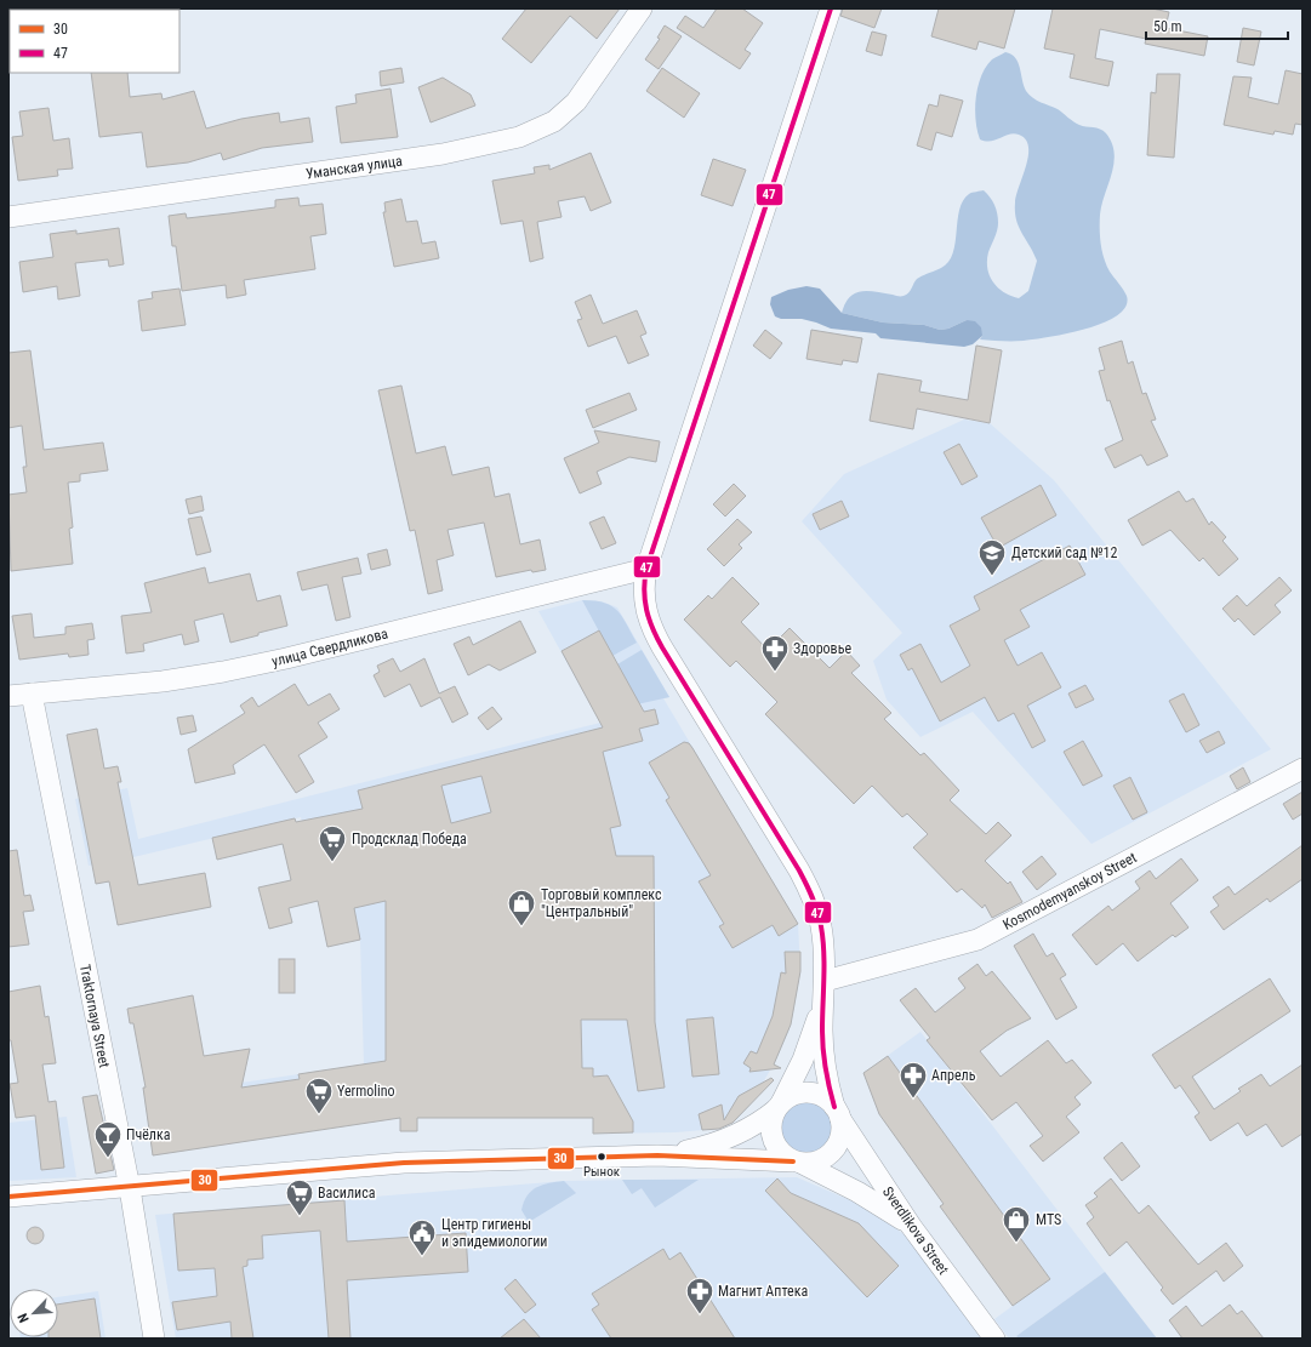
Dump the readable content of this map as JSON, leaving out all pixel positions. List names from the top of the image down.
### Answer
{
  "streets": {
    "street": [
      "Уманская улица",
      "улица Свердликова",
      "Kosmodemyanskoy Street",
      "Traktornaya Street",
      "Sverdlikova Street"
    ]
  },
  "crossings": [
    ["улица Свердликова", "Traktornaya Street"],
    ["улица Свердликова", "Sverdlikova Street"],
    ["Kosmodemyanskoy Street", "Sverdlikova Street"]
  ],
  "places": {
    "school or university": ["Детский сад №12"],
    "pharmacy": ["Здоровье", "Апрель", "Магнит Аптека"],
    "supermarket": ["Продсклад Победа", "Yermolino", "Василиса"],
    "shop": ["Торговый комплекс \"Центральный\"", "MTS"],
    "other": ["Рынок"],
    "bar": ["Пчёлка"],
    "public building": ["Центр гигиены и эпидемиологии"]
  },
  "lines": ["transit line 47", "transit line 30"],
  "legend": ["30", "47"],
  "scale_bar": "50 m",
  "north": "bottom left"
}
